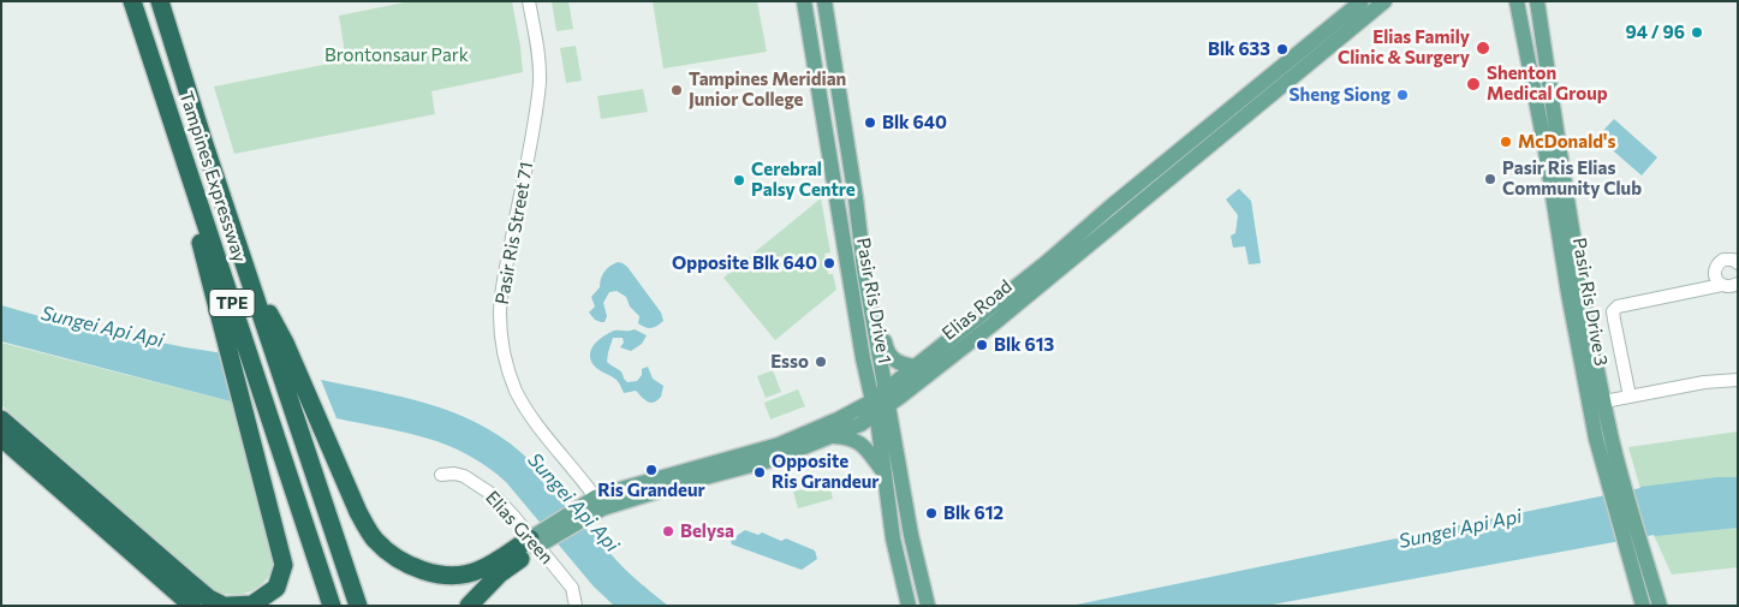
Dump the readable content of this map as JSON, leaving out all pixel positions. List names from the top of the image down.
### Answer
{
  "streets": {
    "highway": ["Tampines Expressway", "TPE"],
    "main road": ["Pasir Ris Drive 1", "Pasir Ris Drive 3", "Elias Road"],
    "street": ["Pasir Ris Street 71", "Elias Green"]
  },
  "crossings": [
    ["Pasir Ris Street 71", "Elias Road"],
    ["Pasir Ris Drive 1", "Elias Road"],
    ["Elias Road", "Elias Green"]
  ],
  "water": ["Sungei Api Api"],
  "parks": ["Brontonsaur Park"],
  "places": [
    "94 / 96",
    "Elias Family Clinic & Surgery",
    "Blk 633",
    "Shenton Medical Group",
    "Tampines Meridian Junior College",
    "Sheng Siong",
    "Blk 640",
    "McDonald's",
    "Pasir Ris Elias Community Club",
    "Cerebral Palsy Centre",
    "Opposite Blk 640",
    "Blk 613",
    "Esso",
    "Ris Grandeur",
    "Opposite Ris Grandeur",
    "Blk 612",
    "Belysa"
  ]
}
